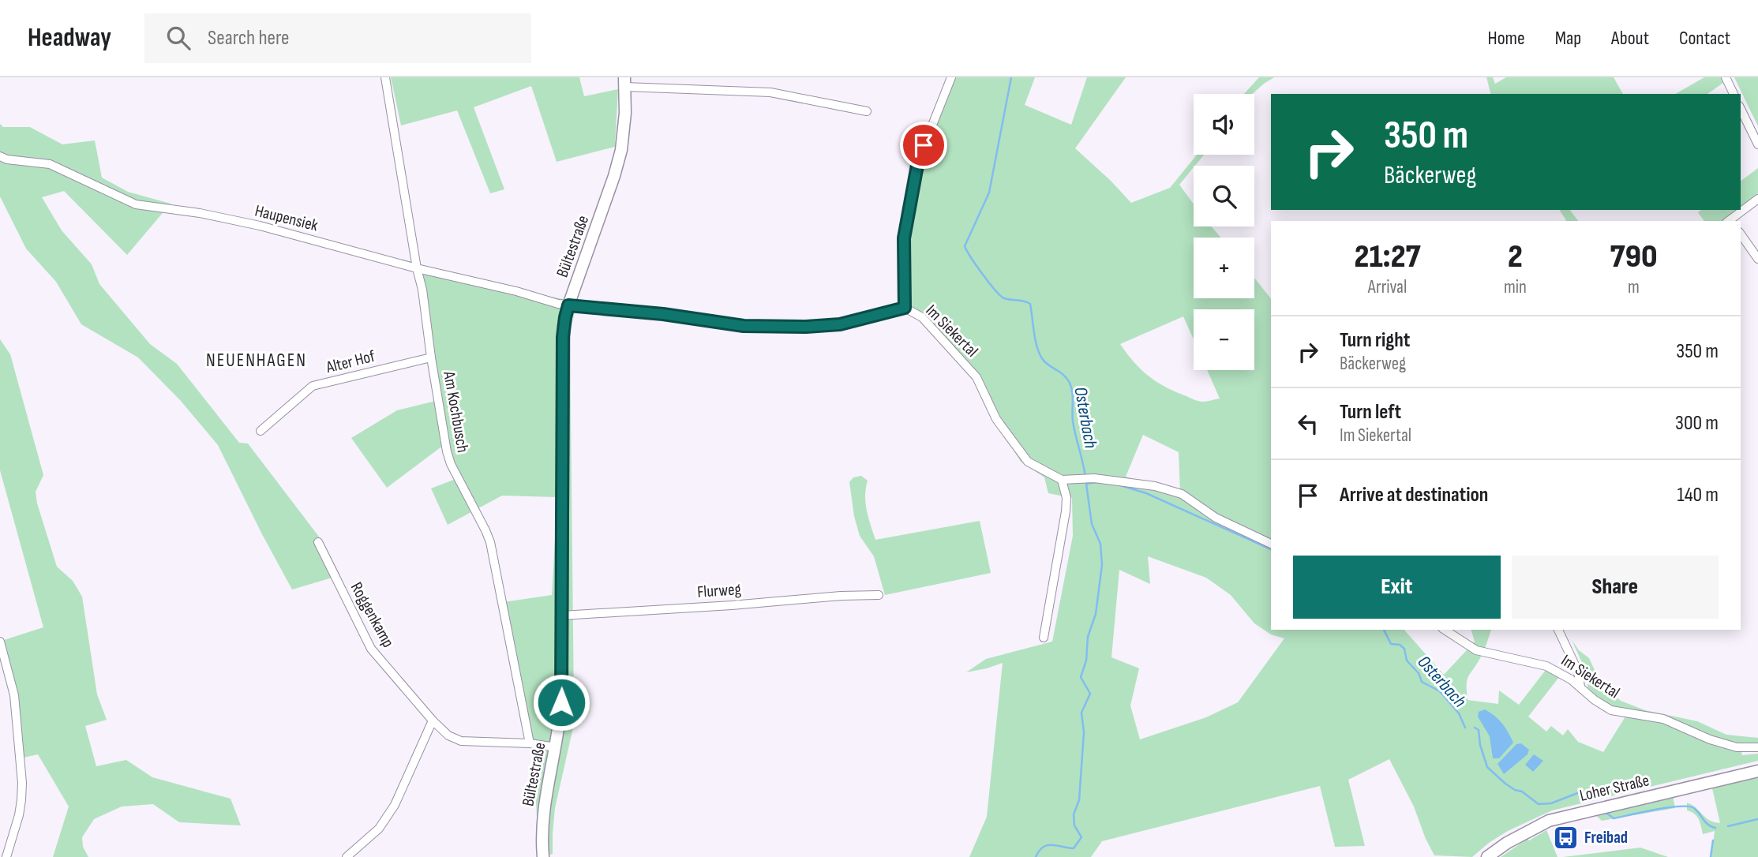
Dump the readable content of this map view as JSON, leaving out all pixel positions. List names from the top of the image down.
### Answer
{
  "streets": {
    "street": [
      "Haupensiek",
      "Bültestraße",
      "Im Siekertal",
      "Alter Hof",
      "Am Kochbusch",
      "Flurweg",
      "Roggenkamp",
      "Loher Straße"
    ]
  },
  "crossings": [
    ["Haupensiek", "Bültestraße"],
    ["Haupensiek", "Im Siekertal"],
    ["Haupensiek", "Am Kochbusch"],
    ["Bültestraße", "Flurweg"],
    ["Bültestraße", "Roggenkamp"],
    ["Alter Hof", "Am Kochbusch"],
    ["Am Kochbusch", "Roggenkamp"]
  ],
  "districts": ["NEUENHAGEN"],
  "water": ["Osterbach"],
  "places": {
    "bus stop": ["Freibad"]
  },
  "page": {
    "header": "Headway",
    "search": "Search here",
    "nav": [
      "Home",
      "Map",
      "About",
      "Contact"
    ],
    "map_buttons": ["+", "−"],
    "turn": ["350 m", "Bäckerweg"],
    "eta": [
      "21:27",
      "Arrival",
      "2",
      "min",
      "790",
      "m"
    ],
    "list": [
      {
        "name": "Turn right",
        "note": "Bäckerweg",
        "value": "350 m"
      },
      {
        "name": "Turn left",
        "note": "Im Siekertal",
        "value": "300 m"
      },
      {
        "name": "Arrive at destination",
        "value": "140 m"
      }
    ],
    "buttons": ["Exit", "Share"]
  }
}
